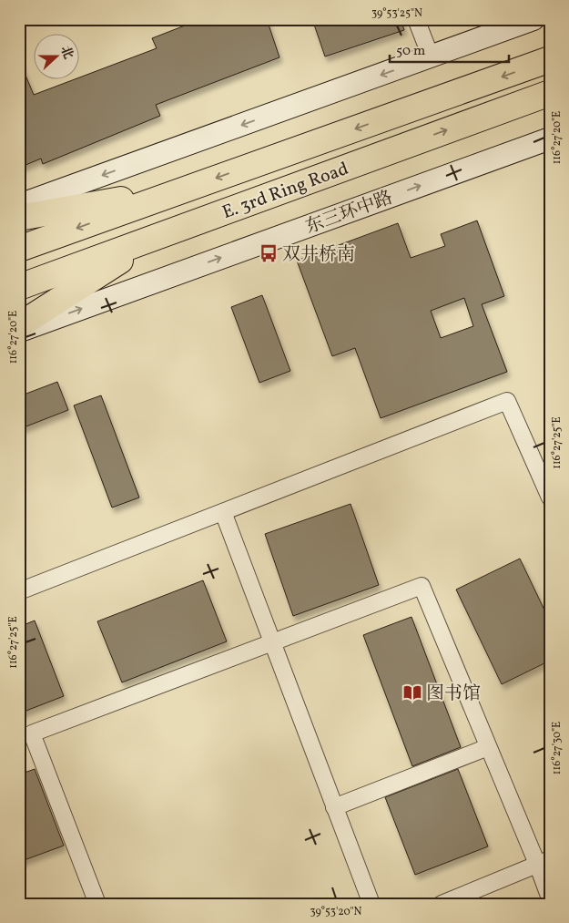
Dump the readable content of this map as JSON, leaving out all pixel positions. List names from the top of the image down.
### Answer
{
  "streets": {
    "highway": ["E. 3rd Ring Road"],
    "street": ["东三环中路"]
  },
  "places": {
    "bus stop": ["双井桥南"],
    "library": ["图书馆"]
  },
  "scale_bar": "50 m",
  "north": "right",
  "coordinates": [
    "39°53'25\"N",
    "116°27'20\"E",
    "116°27'25\"E",
    "116°27'30\"E",
    "39°53'20\"N"
  ]
}
